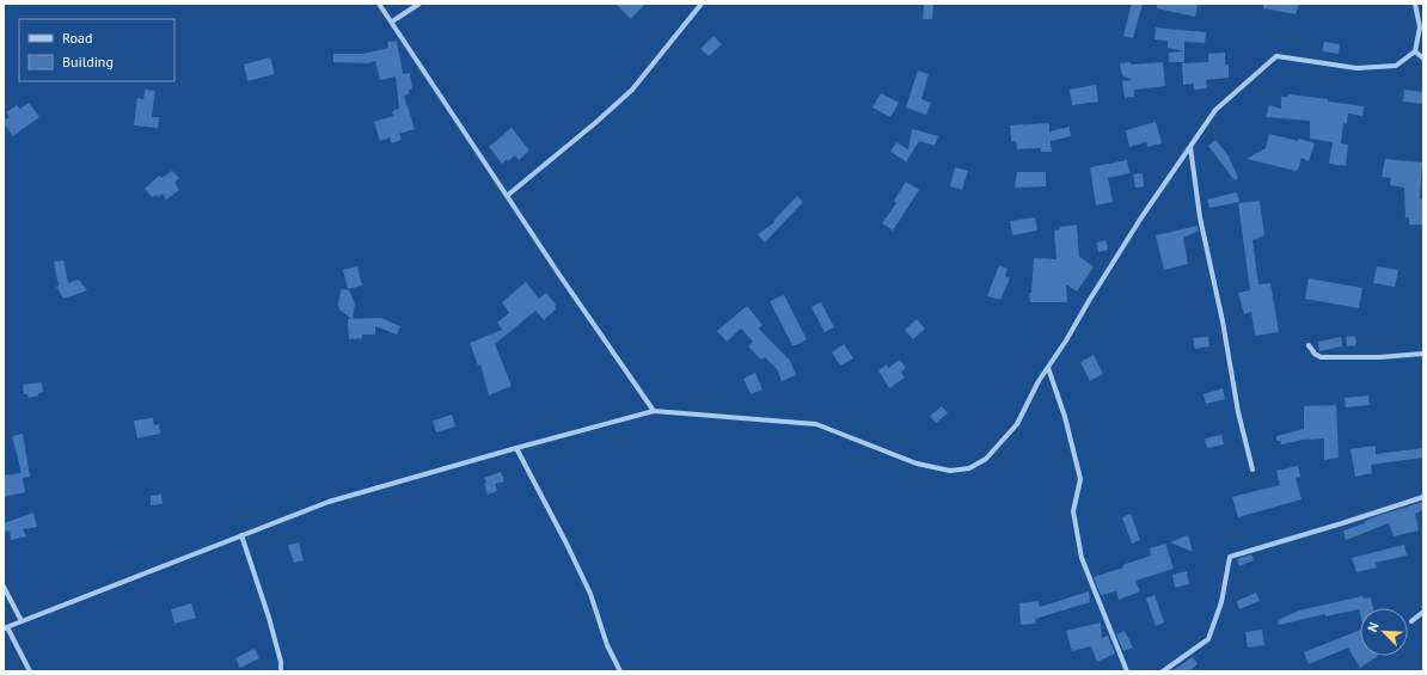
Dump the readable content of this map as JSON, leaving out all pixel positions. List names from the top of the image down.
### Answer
{
  "legend": ["Road", "Building"],
  "north": "top left"
}
